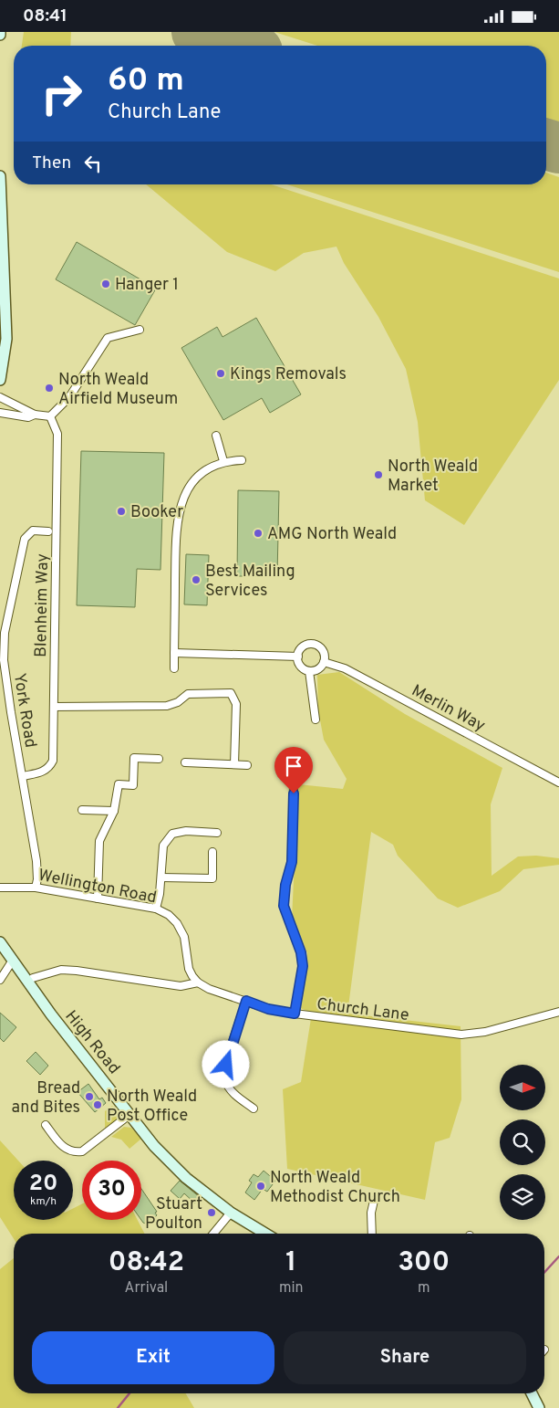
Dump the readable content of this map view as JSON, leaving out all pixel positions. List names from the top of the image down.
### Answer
{
  "streets": {
    "main road": ["High Road"],
    "street": [
      "Blenheim Way",
      "Merlin Way",
      "York Road",
      "Wellington Road",
      "Church Lane"
    ]
  },
  "crossings": [
    ["Blenheim Way", "York Road"],
    ["York Road", "Wellington Road"],
    ["Wellington Road", "Church Lane"]
  ],
  "places": [
    "Hanger 1",
    "Kings Removals",
    "North Weald Airfield Museum",
    "North Weald Market",
    "Booker",
    "AMG North Weald",
    "Best Mailing Services",
    "Bread and Bites",
    "North Weald Post Office",
    "North Weald Methodist Church",
    "Stuart Poulton"
  ],
  "north": "right",
  "page": {
    "status": "08:41",
    "turn": ["60 m", "Church Lane"],
    "then": "Then",
    "speed": "20 km/h",
    "limit": "30",
    "eta": [
      "08:42",
      "Arrival",
      "1",
      "min",
      "300",
      "m"
    ],
    "buttons": ["Exit", "Share"]
  }
}
